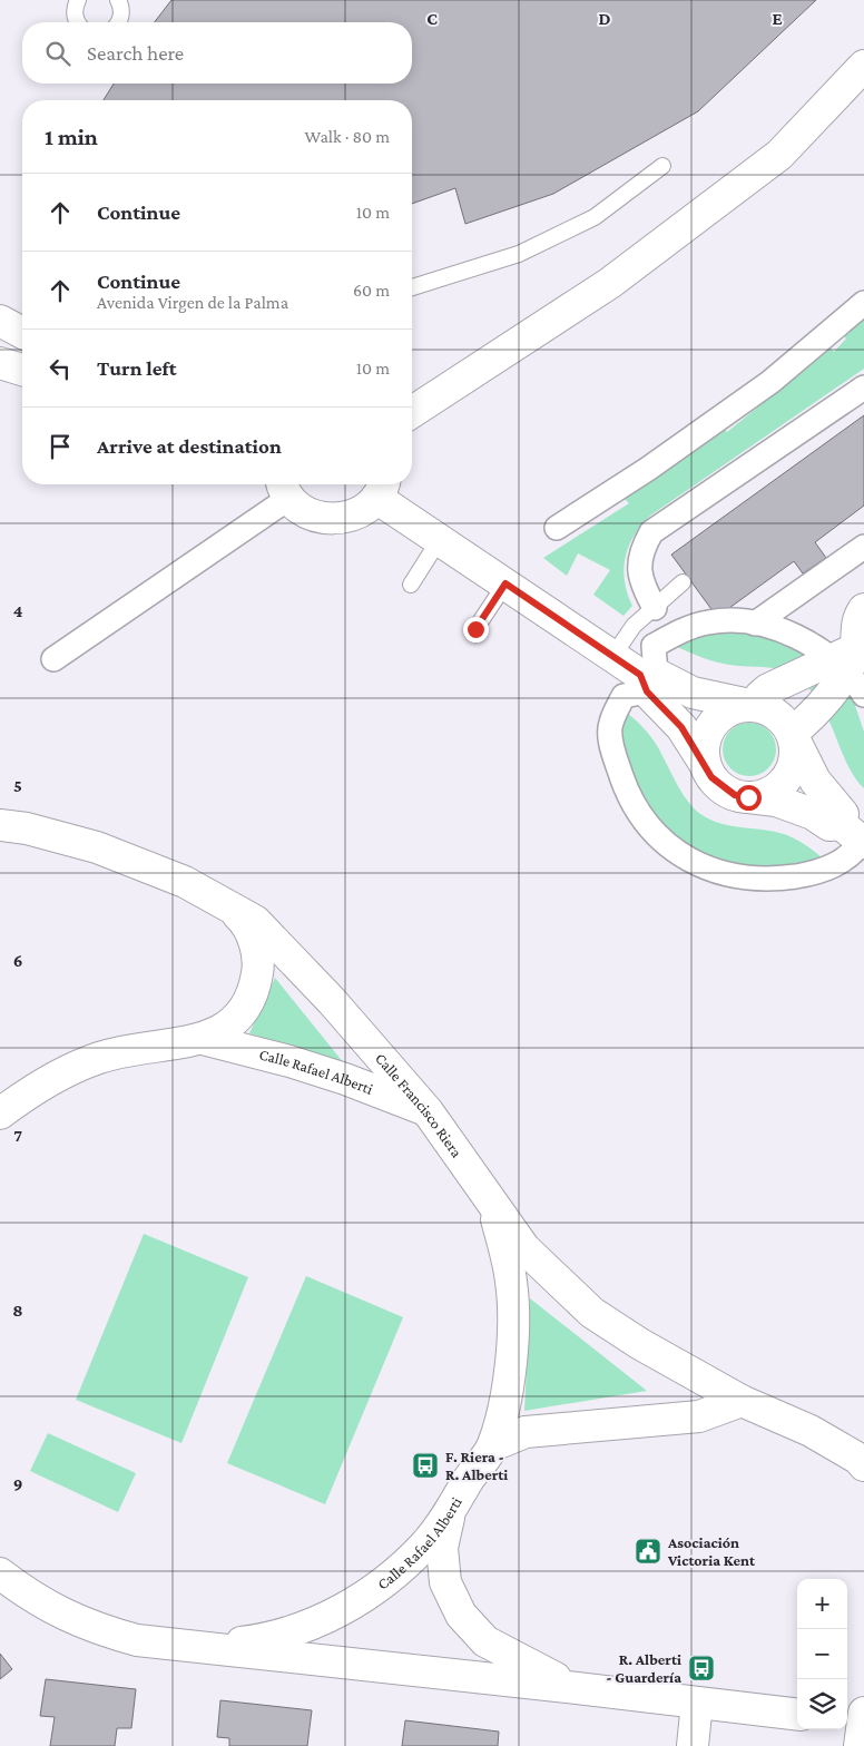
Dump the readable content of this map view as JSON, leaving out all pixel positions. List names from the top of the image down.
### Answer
{
  "streets": {
    "street": ["Calle Rafael Alberti", "Calle Francisco Riera"]
  },
  "crossings": [
    ["Calle Rafael Alberti", "Calle Francisco Riera"]
  ],
  "places": {
    "bus stop": ["F. Riera - R. Alberti", "R. Alberti - Guardería"],
    "public building": ["Asociación Victoria Kent"]
  },
  "page": {
    "search": "Search here",
    "heading": ["1 min", "Walk · 80 m"],
    "list": [
      ["Continue", "10 m"],
      ["Continue", "Avenida Virgen de la Palma", "60 m"],
      ["Turn left", "10 m"],
      "Arrive at destination"
    ],
    "map_buttons": ["+", "−"]
  },
  "grid": {
    "columns": ["C", "D", "E"],
    "rows": [
      "4",
      "5",
      "6",
      "7",
      "8",
      "9"
    ]
  }
}
